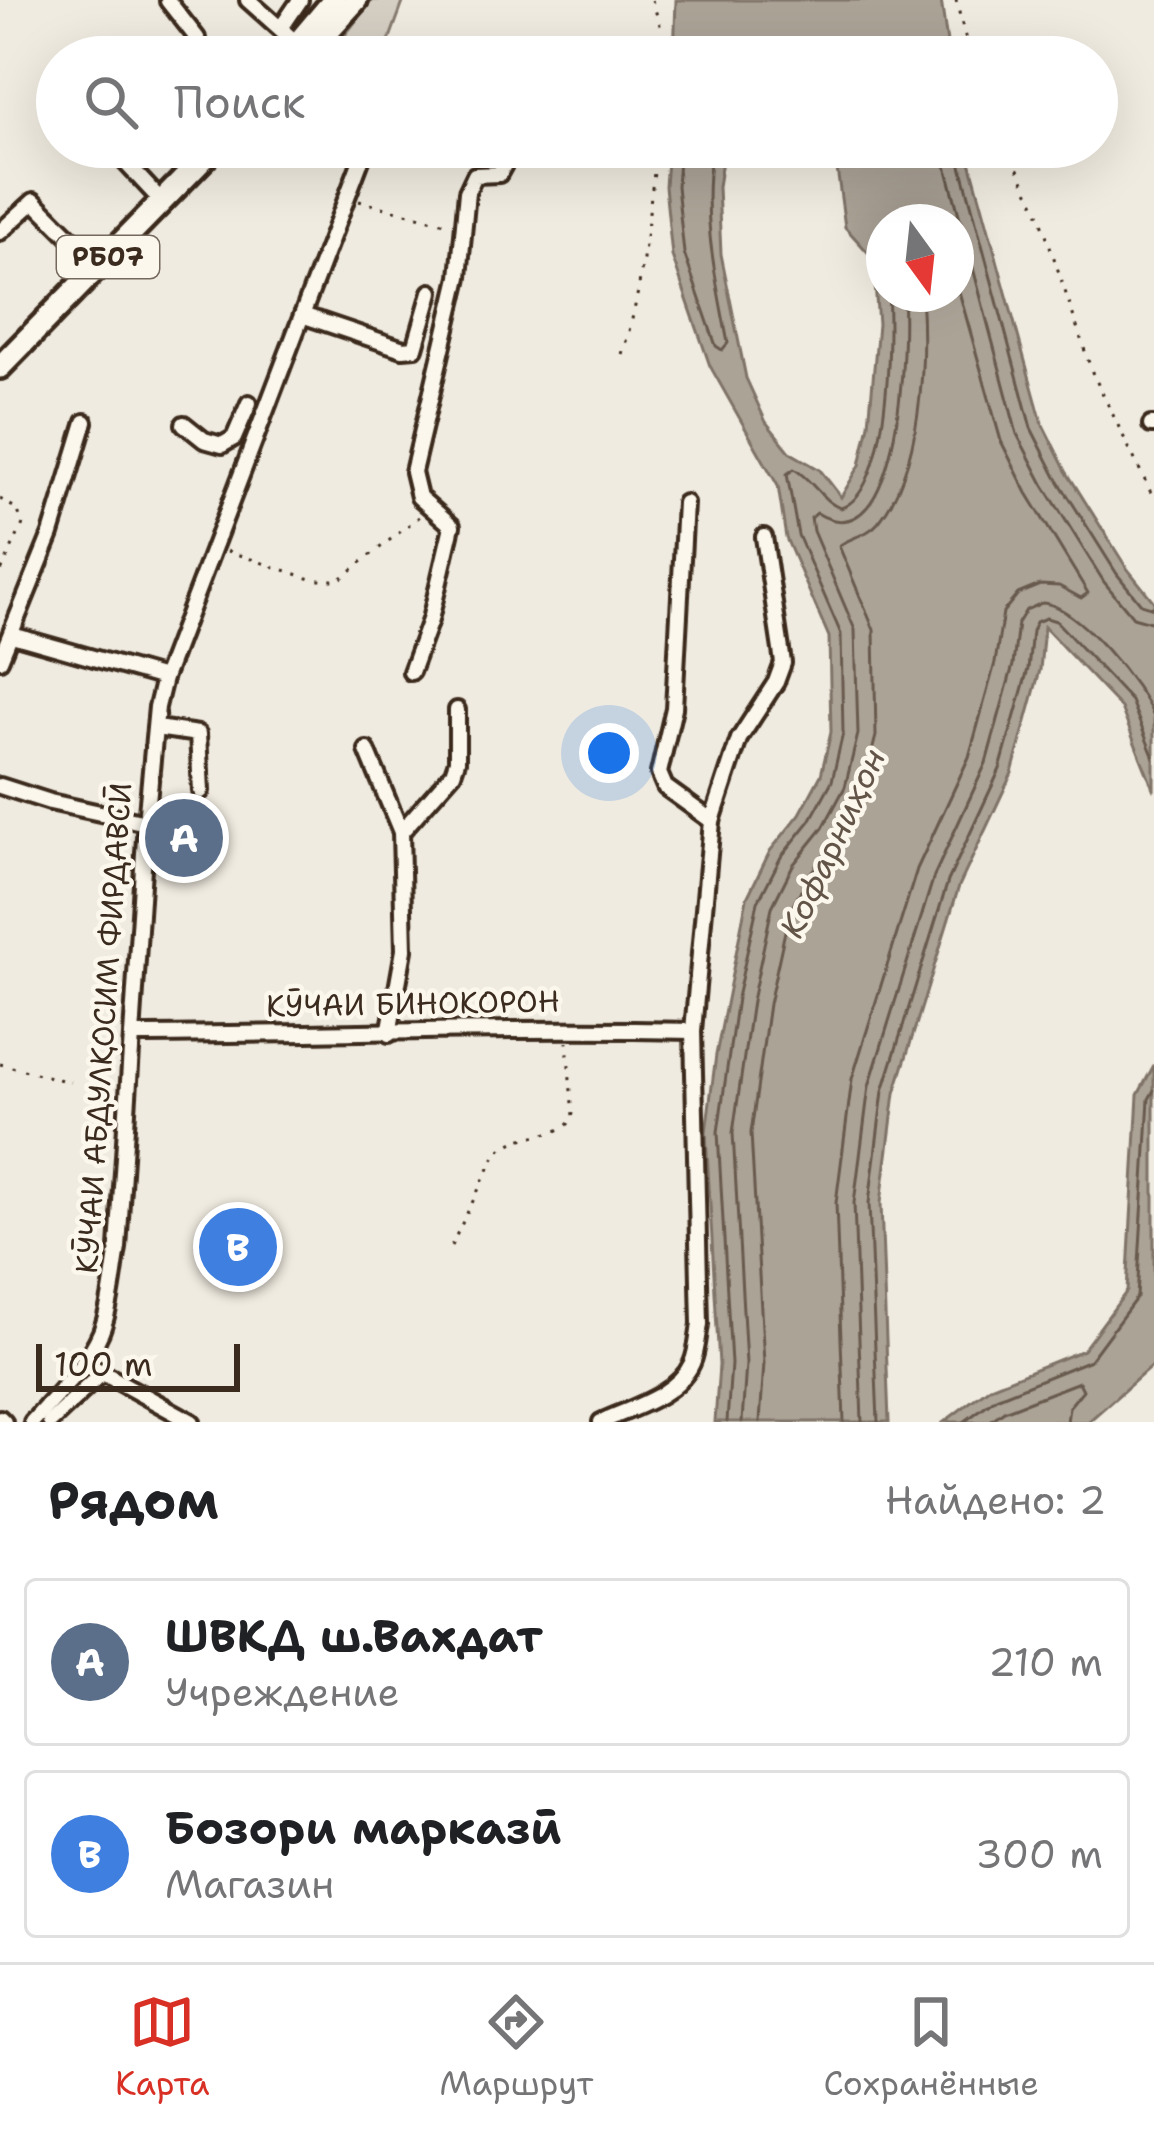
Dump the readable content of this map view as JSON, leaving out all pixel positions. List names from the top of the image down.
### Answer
{
  "streets": {
    "highway": ["РБ07"],
    "street": ["КӮЧАИ БИНОКОРОН", "КӮЧАИ АБДУЛҚОСИМ ФИРДАВСӢ"]
  },
  "crossings": [
    ["КӮЧАИ БИНОКОРОН", "КӮЧАИ АБДУЛҚОСИМ ФИРДАВСӢ"]
  ],
  "water": ["Кофарниҳон"],
  "scale_bar": "100 m",
  "north": "bottom",
  "page": {
    "search": "Поиск",
    "pins": ["A", "B"],
    "scale": "100 m",
    "heading": ["Рядом", "Найдено: 2"],
    "list": [
      {
        "mark": "A",
        "name": "ШВКД ш.Вахдат",
        "note": "Учреждение",
        "value": "210 m"
      },
      {
        "mark": "B",
        "name": "Бозори марказӣ",
        "note": "Магазин",
        "value": "300 m"
      }
    ],
    "nav": ["Карта", "Маршрут", "Сохранённые"]
  }
}
